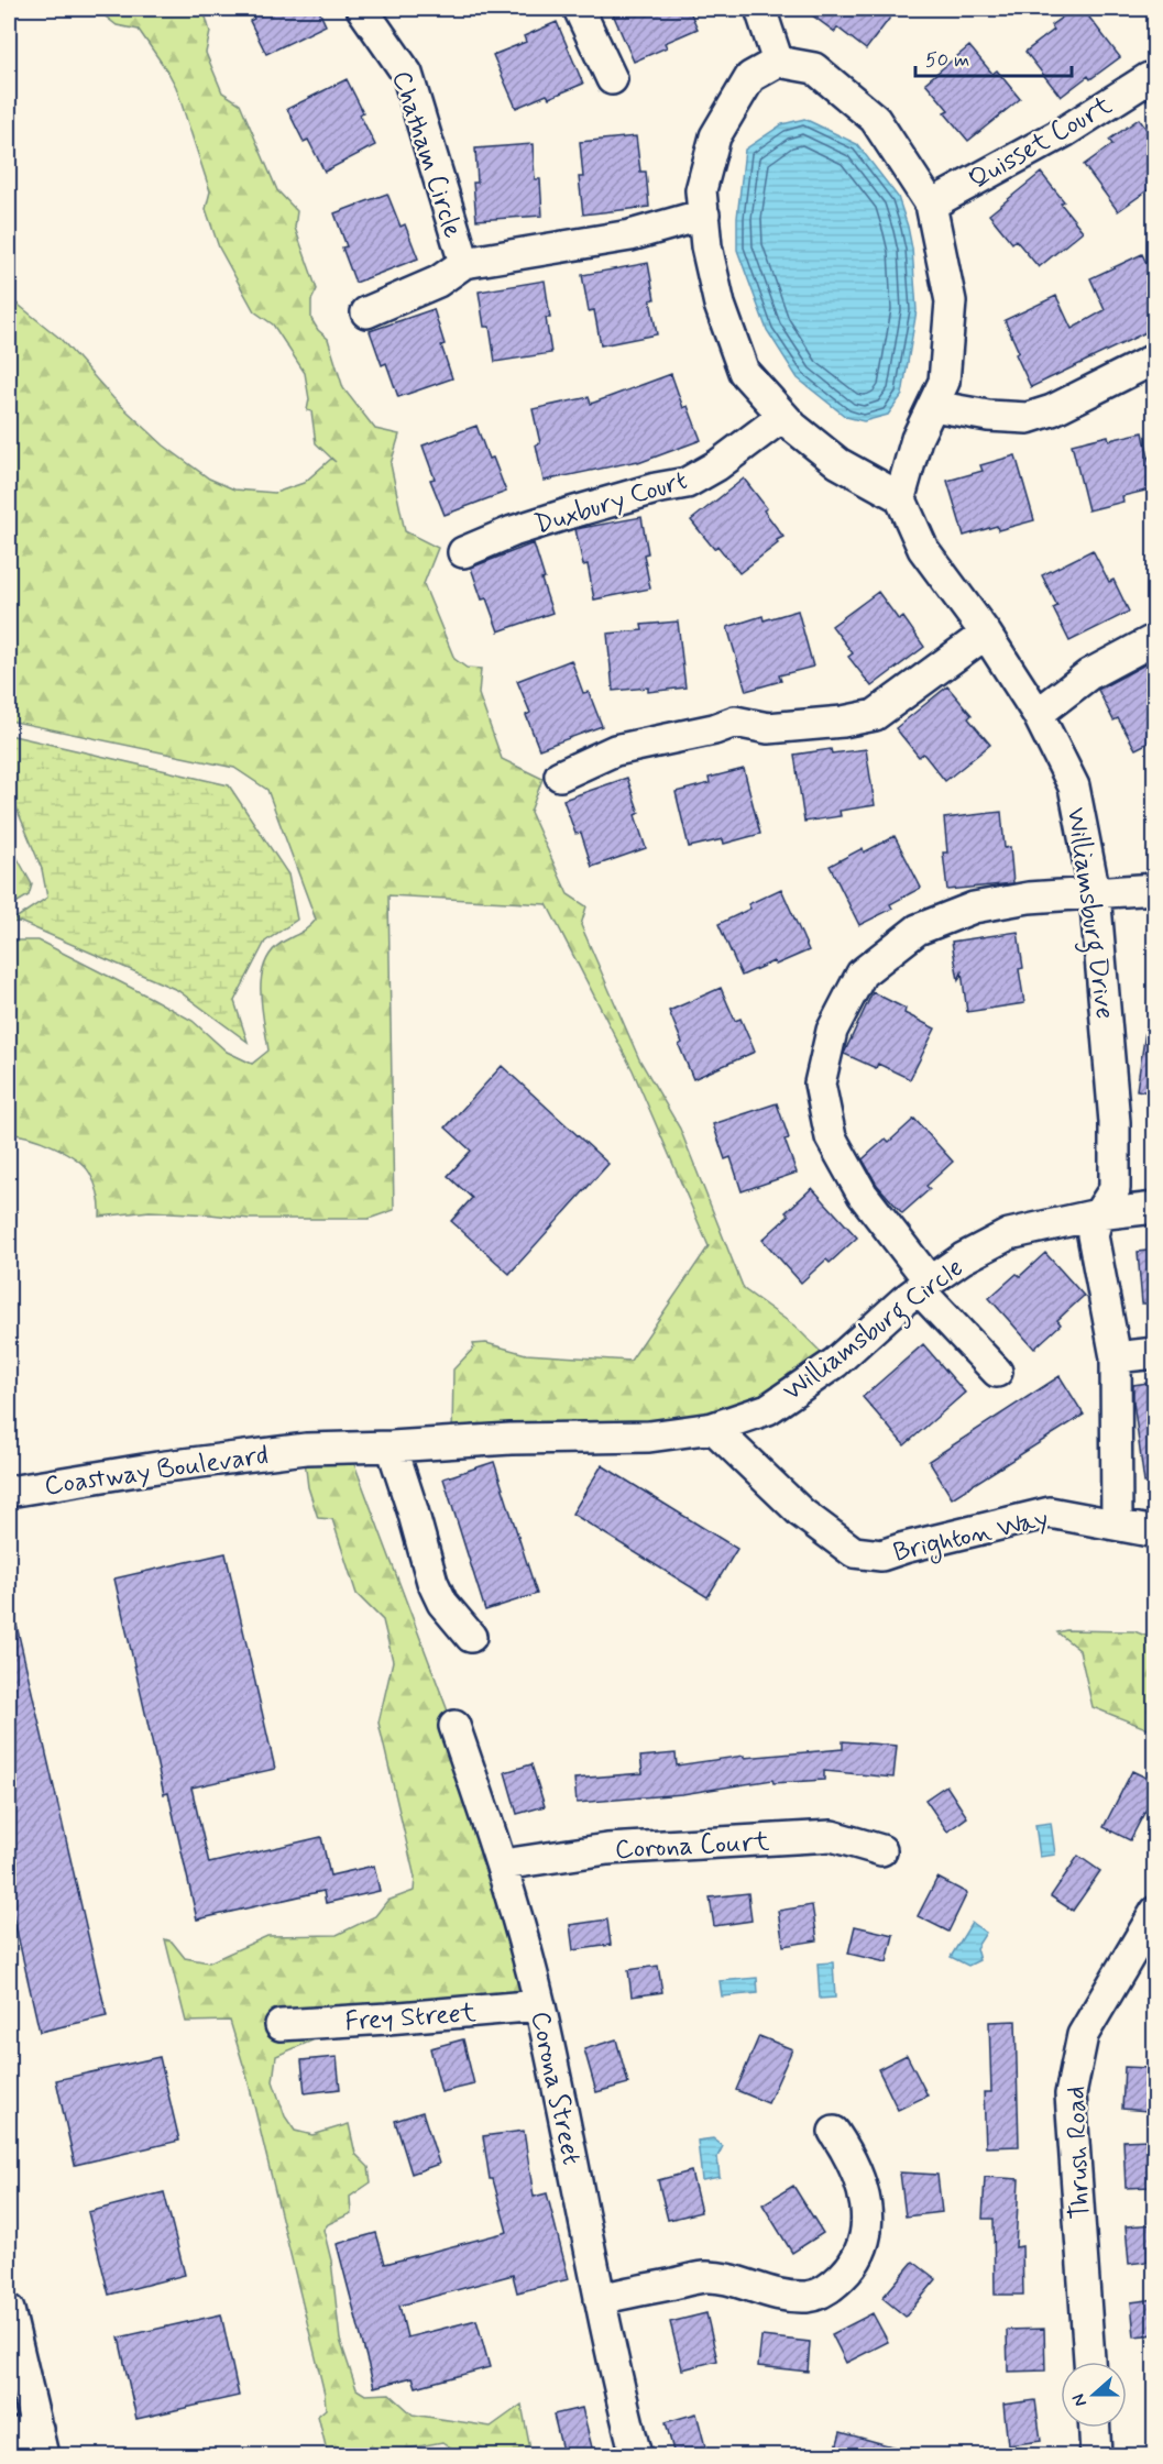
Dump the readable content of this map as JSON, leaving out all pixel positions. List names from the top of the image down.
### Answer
{
  "streets": {
    "street": [
      "Quisset Court",
      "Chatham Circle",
      "Duxbury Court",
      "Williamsburg Drive",
      "Williamsburg Circle",
      "Coastway Boulevard",
      "Brighton Way",
      "Corona Court",
      "Frey Street",
      "Corona Street",
      "Thrush Road"
    ]
  },
  "crossings": [
    ["Williamsburg Drive", "Williamsburg Circle"],
    ["Williamsburg Circle", "Coastway Boulevard"],
    ["Williamsburg Circle", "Brighton Way"],
    ["Corona Court", "Corona Street"],
    ["Frey Street", "Corona Street"]
  ],
  "scale_bar": "50 m",
  "north": "left"
}
